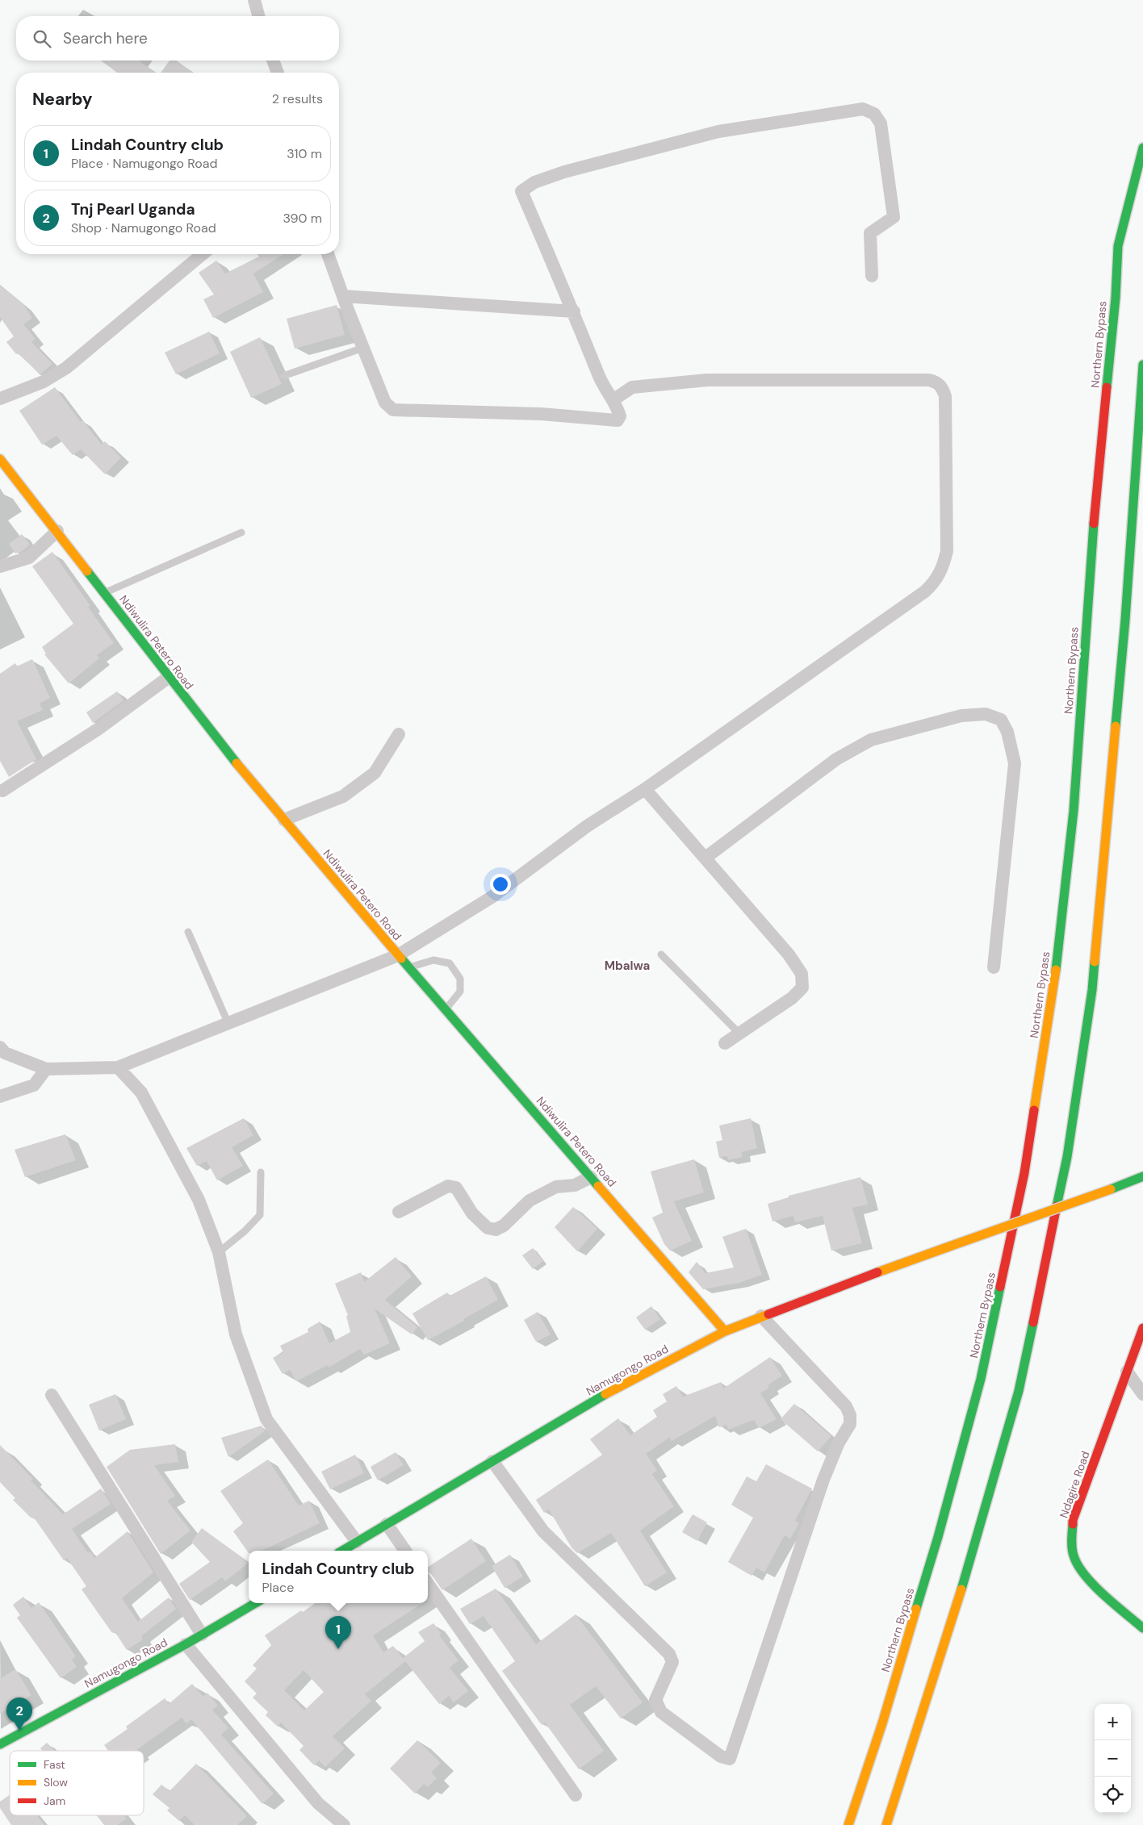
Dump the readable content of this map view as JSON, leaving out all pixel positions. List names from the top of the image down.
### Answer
{
  "streets": {
    "main road": [
      "Northern Bypass",
      "Ndiwulira Petero Road",
      "Namugongo Road",
      "Ndagire Road"
    ]
  },
  "crossings": [
    ["Ndiwulira Petero Road", "Namugongo Road"]
  ],
  "districts": ["Mbalwa"],
  "legend": ["Fast", "Slow", "Jam"],
  "page": {
    "search": "Search here",
    "heading": ["Nearby", "2 results"],
    "list": [
      {
        "mark": "1",
        "name": "Lindah Country club",
        "note": "Place · Namugongo Road",
        "value": "310 m"
      },
      {
        "mark": "2",
        "name": "Tnj Pearl Uganda",
        "note": "Shop · Namugongo Road",
        "value": "390 m"
      }
    ],
    "popup": ["Lindah Country club", "Place"],
    "pins": ["1", "2"],
    "map_buttons": ["+", "−"]
  }
}
